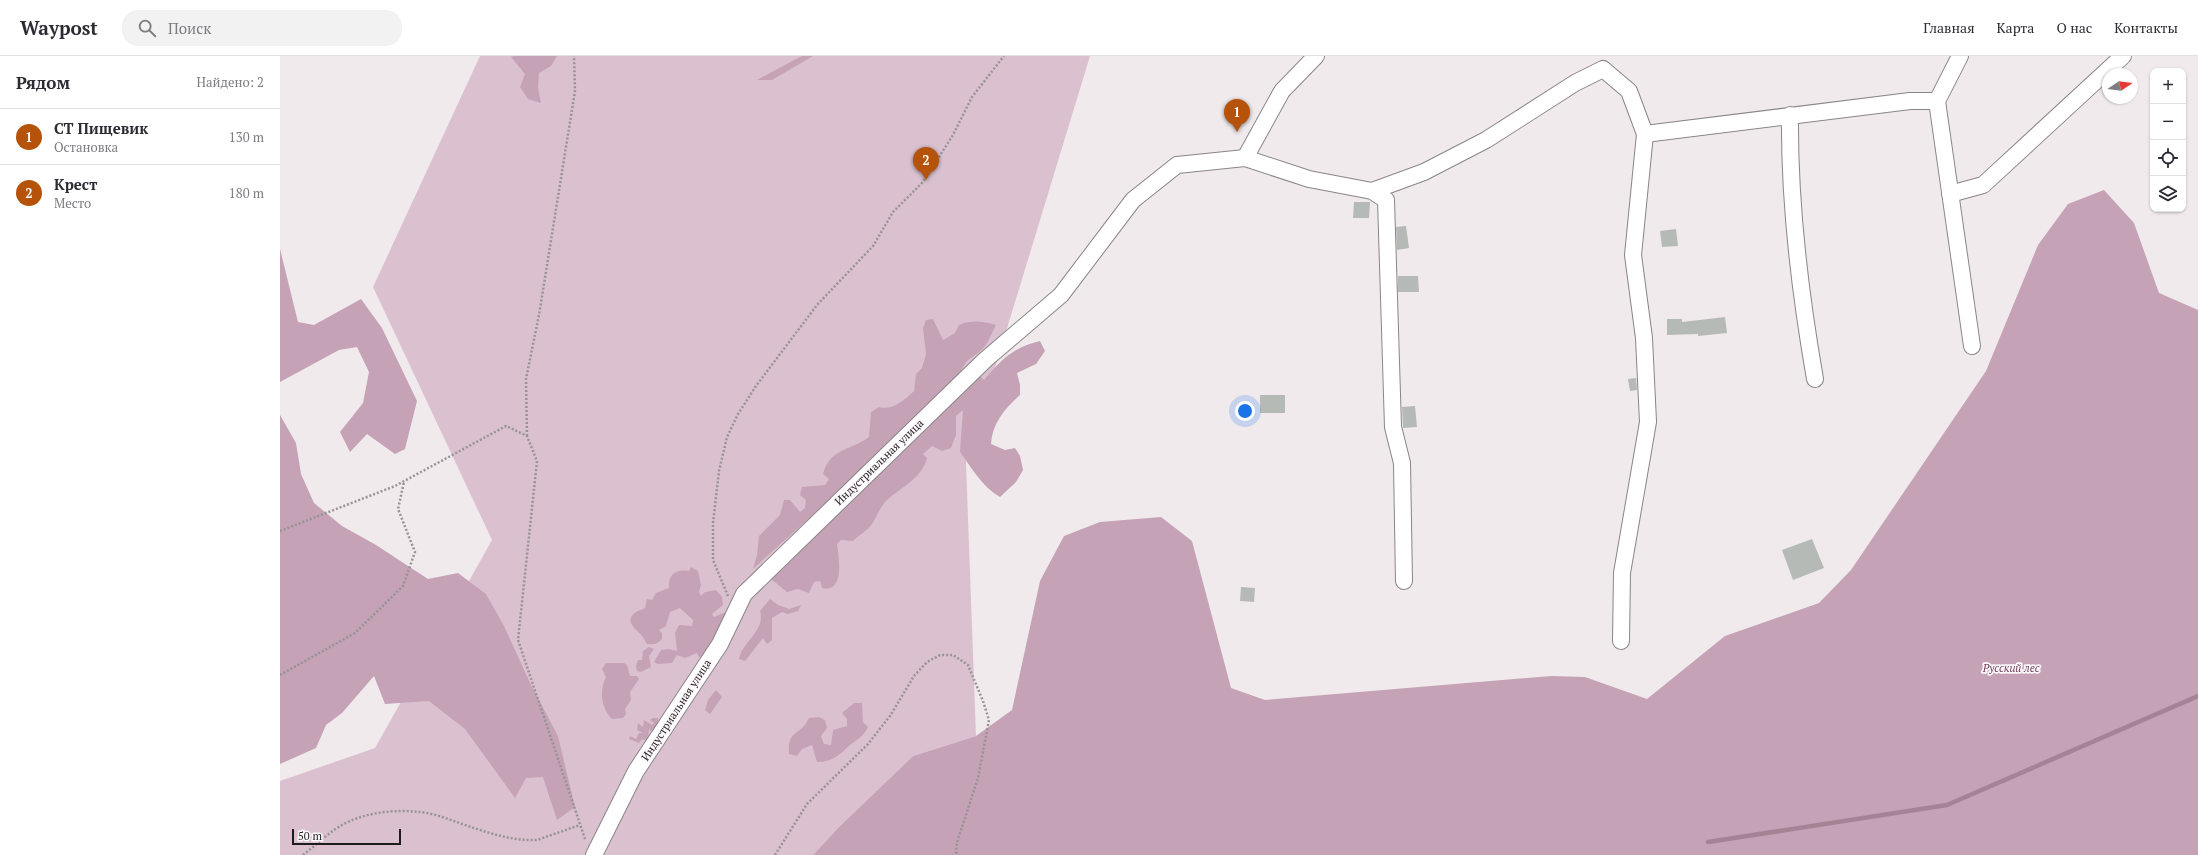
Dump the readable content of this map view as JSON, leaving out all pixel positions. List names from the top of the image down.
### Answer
{
  "streets": {
    "street": ["Индустриальная улица"]
  },
  "parks": ["Русский лес"],
  "scale_bar": "50 m",
  "north": "right",
  "page": {
    "header": "Waypost",
    "search": "Поиск",
    "nav": [
      "Главная",
      "Карта",
      "О нас",
      "Контакты"
    ],
    "heading": ["Рядом", "Найдено: 2"],
    "map_buttons": ["+", "−"],
    "pins": ["1", "2"],
    "list": [
      {
        "mark": "1",
        "name": "СТ Пищевик",
        "note": "Остановка",
        "value": "130 m"
      },
      {
        "mark": "2",
        "name": "Крест",
        "note": "Место",
        "value": "180 m"
      }
    ],
    "scale": "50 m"
  }
}
